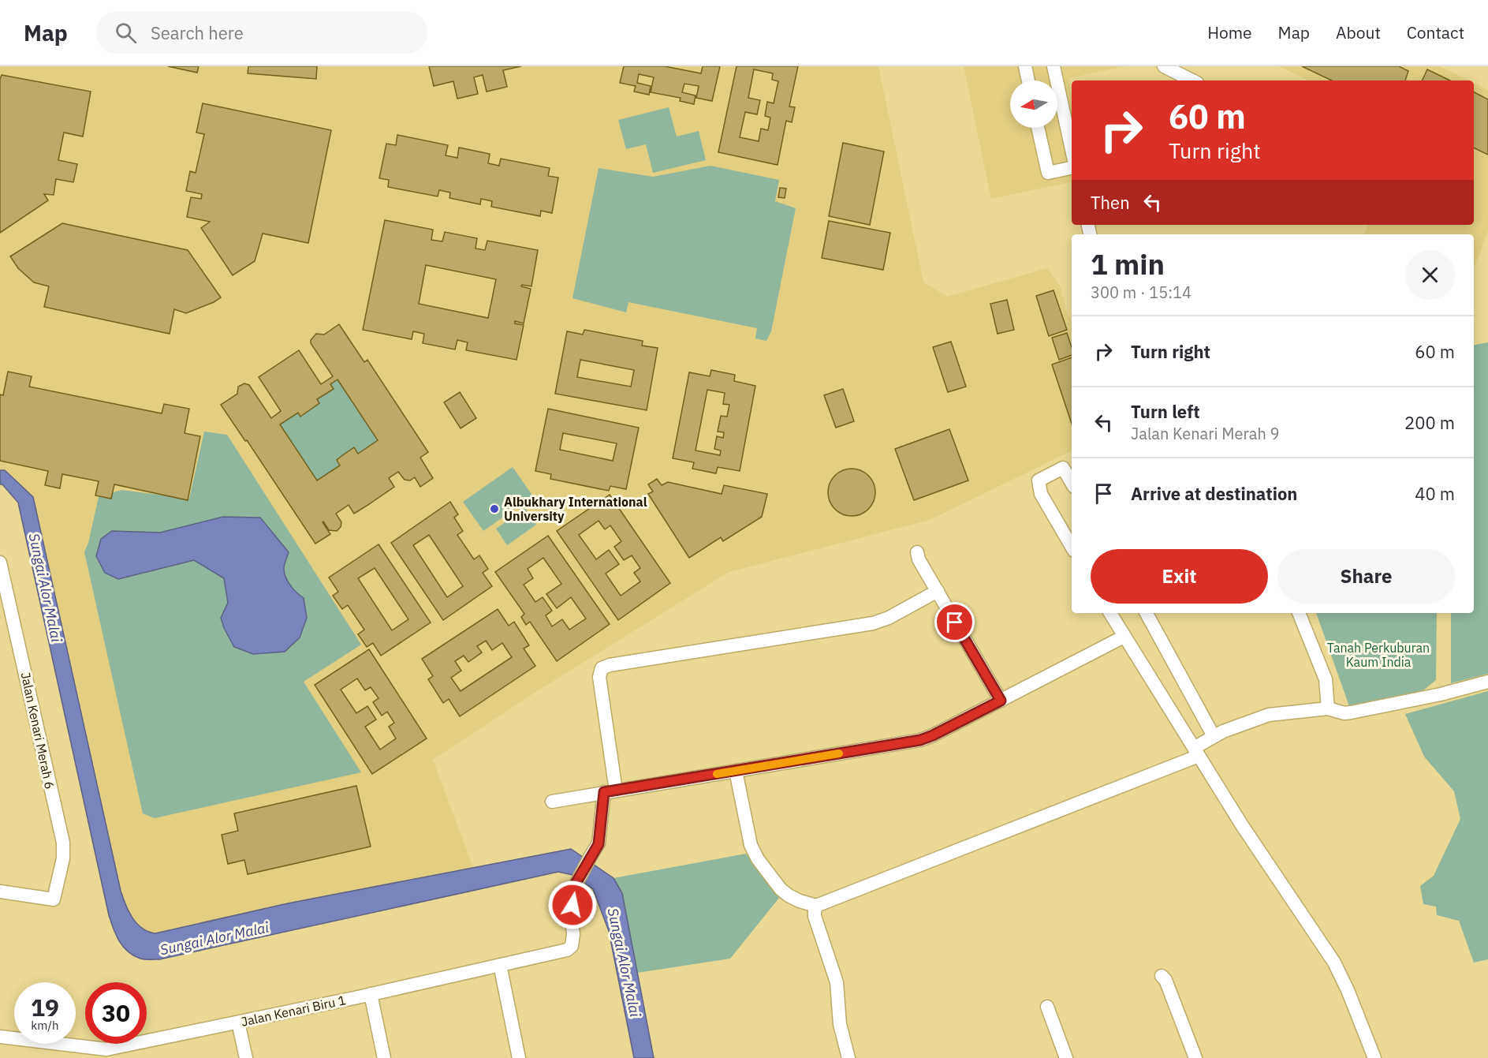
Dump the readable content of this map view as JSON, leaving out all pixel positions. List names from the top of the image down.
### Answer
{
  "streets": {
    "street": ["Jalan Kenari Merah 6", "Jalan Kenari Biru 1"]
  },
  "water": ["Sungai Alor Malai"],
  "parks": ["Tanah Perkuburan Kaum India"],
  "places": ["Albukhary International University"],
  "north": "left",
  "page": {
    "header": "Map",
    "search": "Search here",
    "nav": [
      "Home",
      "Map",
      "About",
      "Contact"
    ],
    "turn": ["60 m", "Turn right"],
    "then": "Then",
    "heading": ["1 min", "300 m · 15:14"],
    "list": [
      {
        "name": "Turn right",
        "value": "60 m"
      },
      {
        "name": "Turn left",
        "note": "Jalan Kenari Merah 9",
        "value": "200 m"
      },
      {
        "name": "Arrive at destination",
        "value": "40 m"
      }
    ],
    "buttons": ["Exit", "Share"],
    "speed": "19 km/h",
    "limit": "30"
  }
}
